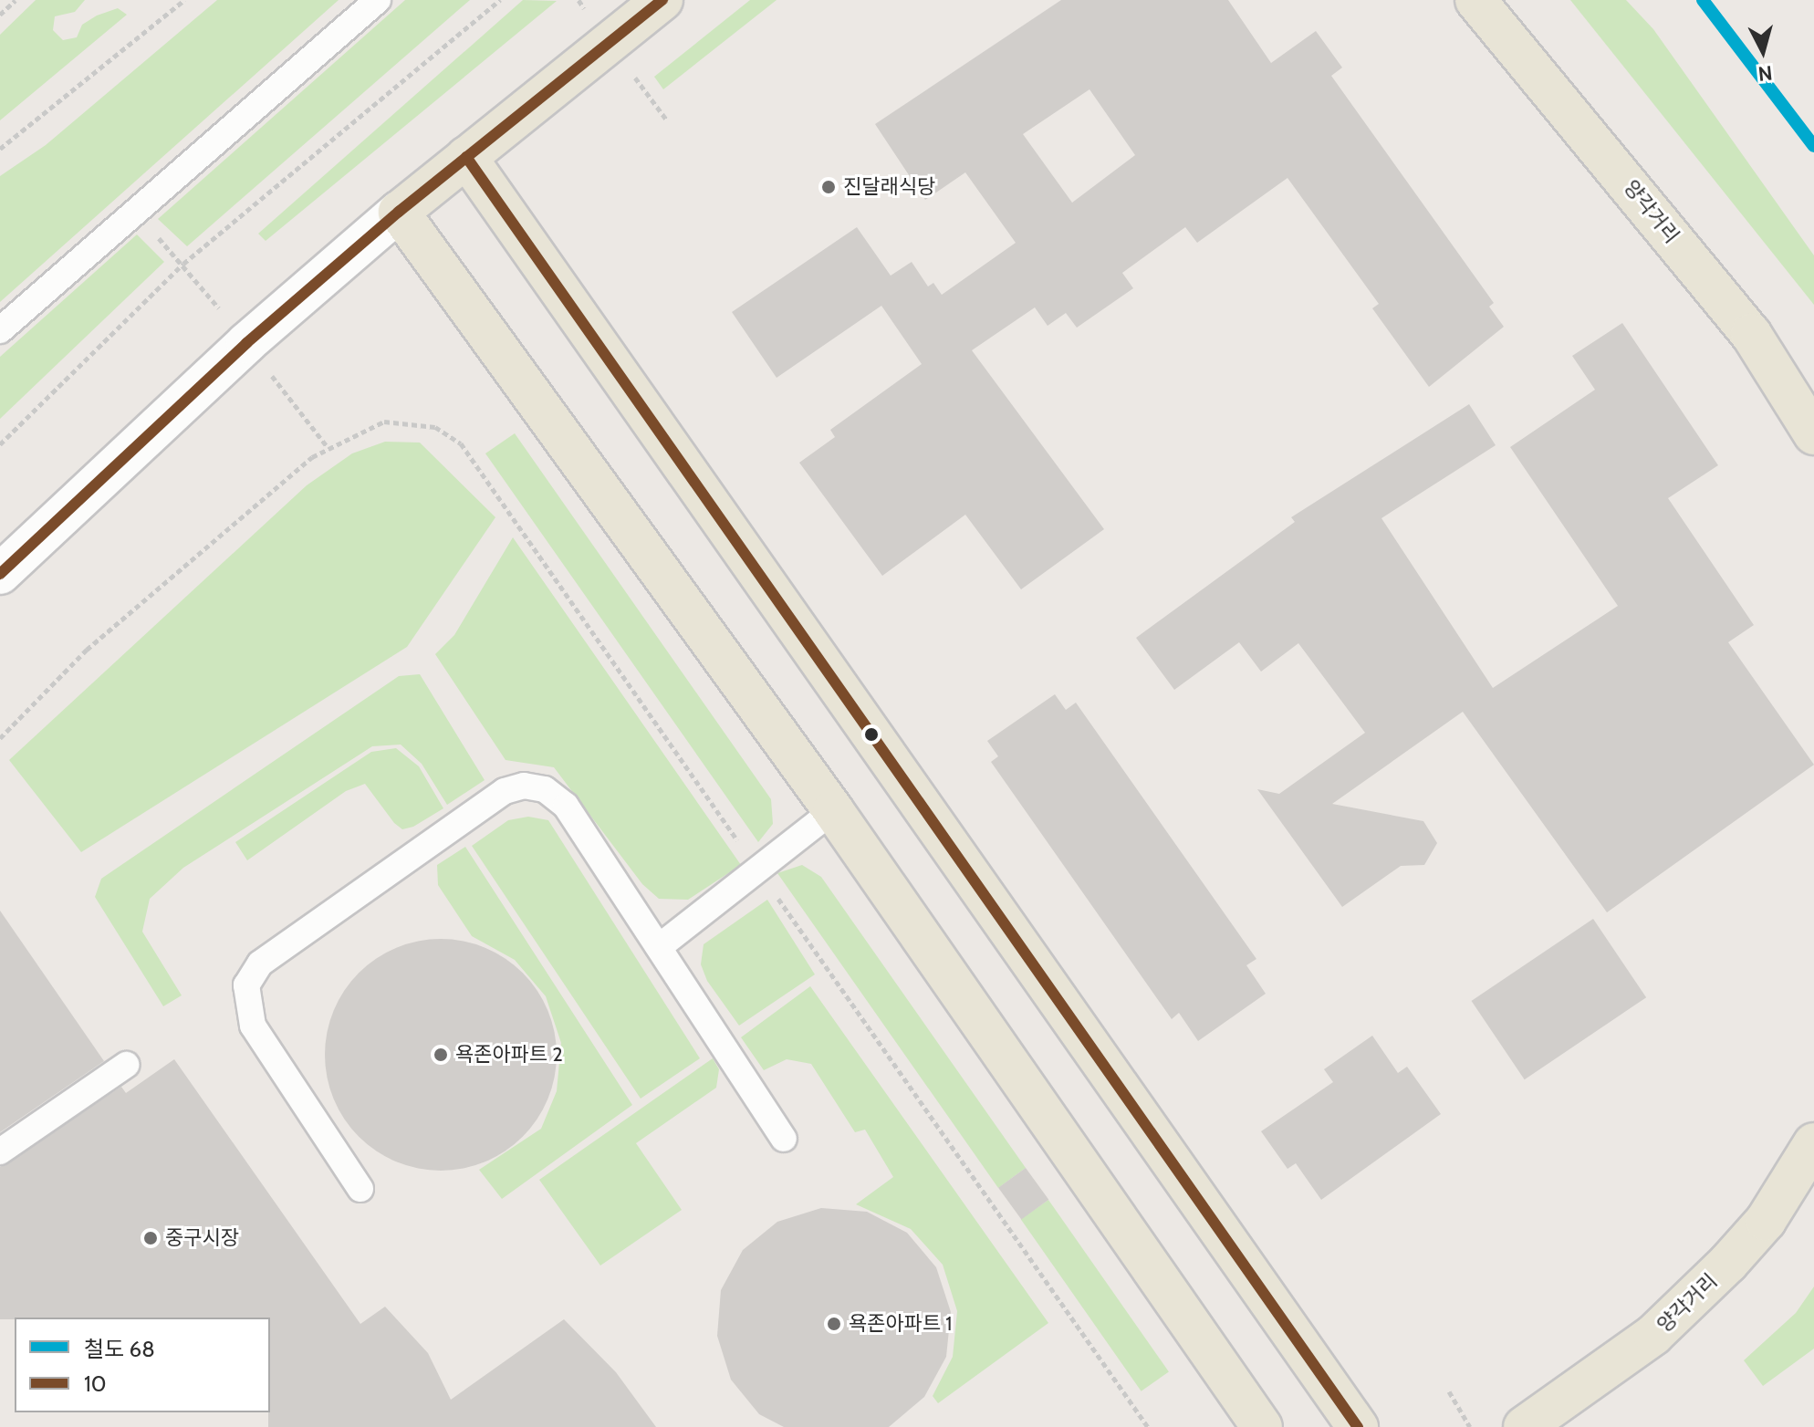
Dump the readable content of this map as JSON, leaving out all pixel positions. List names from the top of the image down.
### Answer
{
  "streets": {
    "main road": ["양각거리"]
  },
  "places": [
    "진달래식당",
    "욕존아파트 2",
    "중구시장",
    "욕존아파트 1"
  ],
  "lines": ["rail line 68", "transit line 10"],
  "legend": ["철도 68", "10"],
  "north": "bottom"
}
